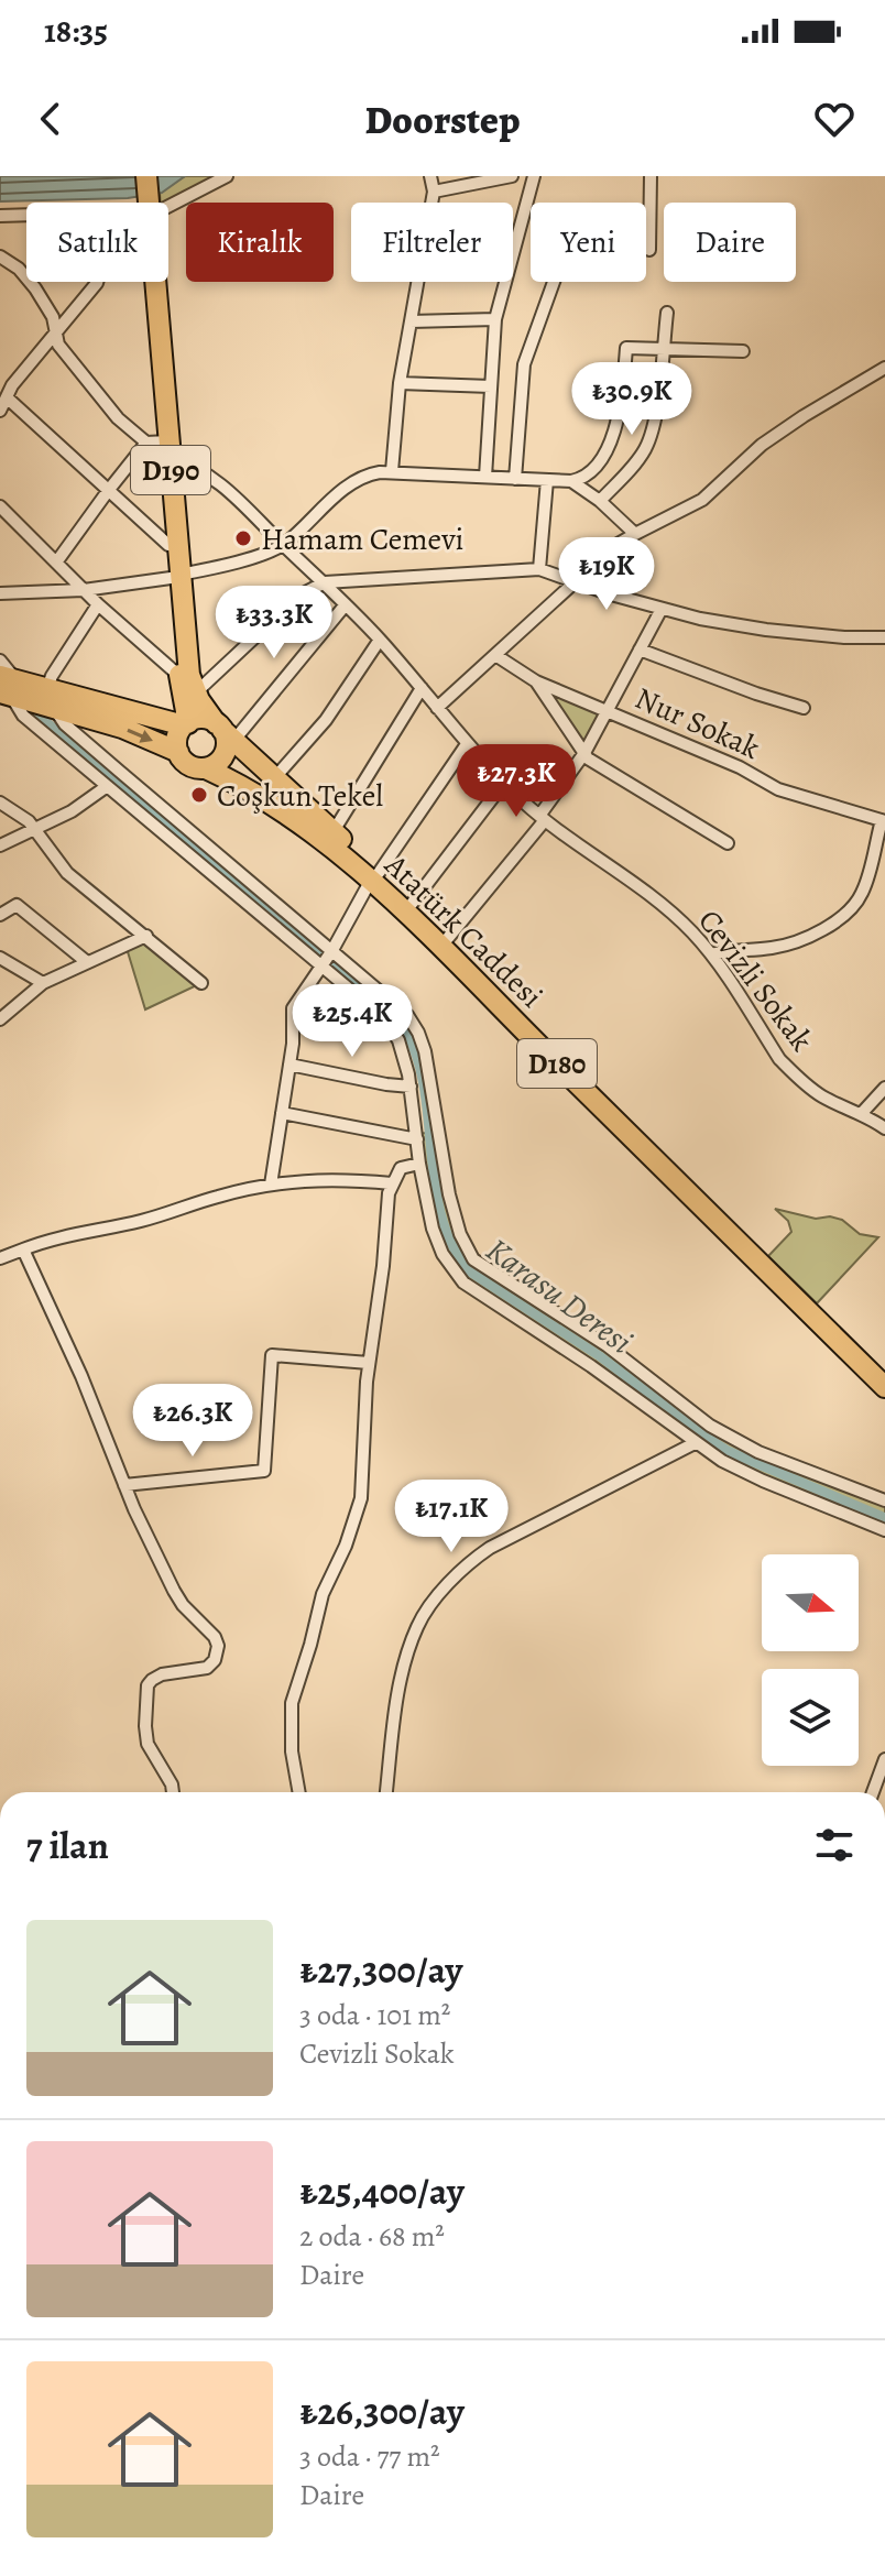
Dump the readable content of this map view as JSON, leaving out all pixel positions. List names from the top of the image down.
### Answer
{
  "streets": {
    "highway": ["D190", "Atatürk Caddesi", "D180"],
    "street": ["Nur Sokak", "Cevizli Sokak"]
  },
  "crossings": [
    ["D190", "Atatürk Caddesi"],
    ["D190", "Cevizli Sokak"]
  ],
  "water": ["Karasu Deresi"],
  "places": ["Hamam Cemevi", "Coşkun Tekel"],
  "north": "right",
  "page": {
    "status": "18:35",
    "header": "Doorstep",
    "chip": [
      "Satılık",
      "Kiralık",
      "Filtreler",
      "Yeni",
      "Daire"
    ],
    "price": [
      "₺30.9K",
      "₺19K",
      "₺33.3K",
      "₺27.3K",
      "₺25.4K",
      "₺26.3K",
      "₺17.1K"
    ],
    "heading": "7 ilan",
    "list": [
      {
        "name": "₺27,300/ay",
        "note": "3 oda · 101 m² · Cevizli Sokak"
      },
      {
        "name": "₺25,400/ay",
        "note": "2 oda · 68 m² · Daire"
      },
      {
        "name": "₺26,300/ay",
        "note": "3 oda · 77 m² · Daire"
      }
    ]
  }
}
